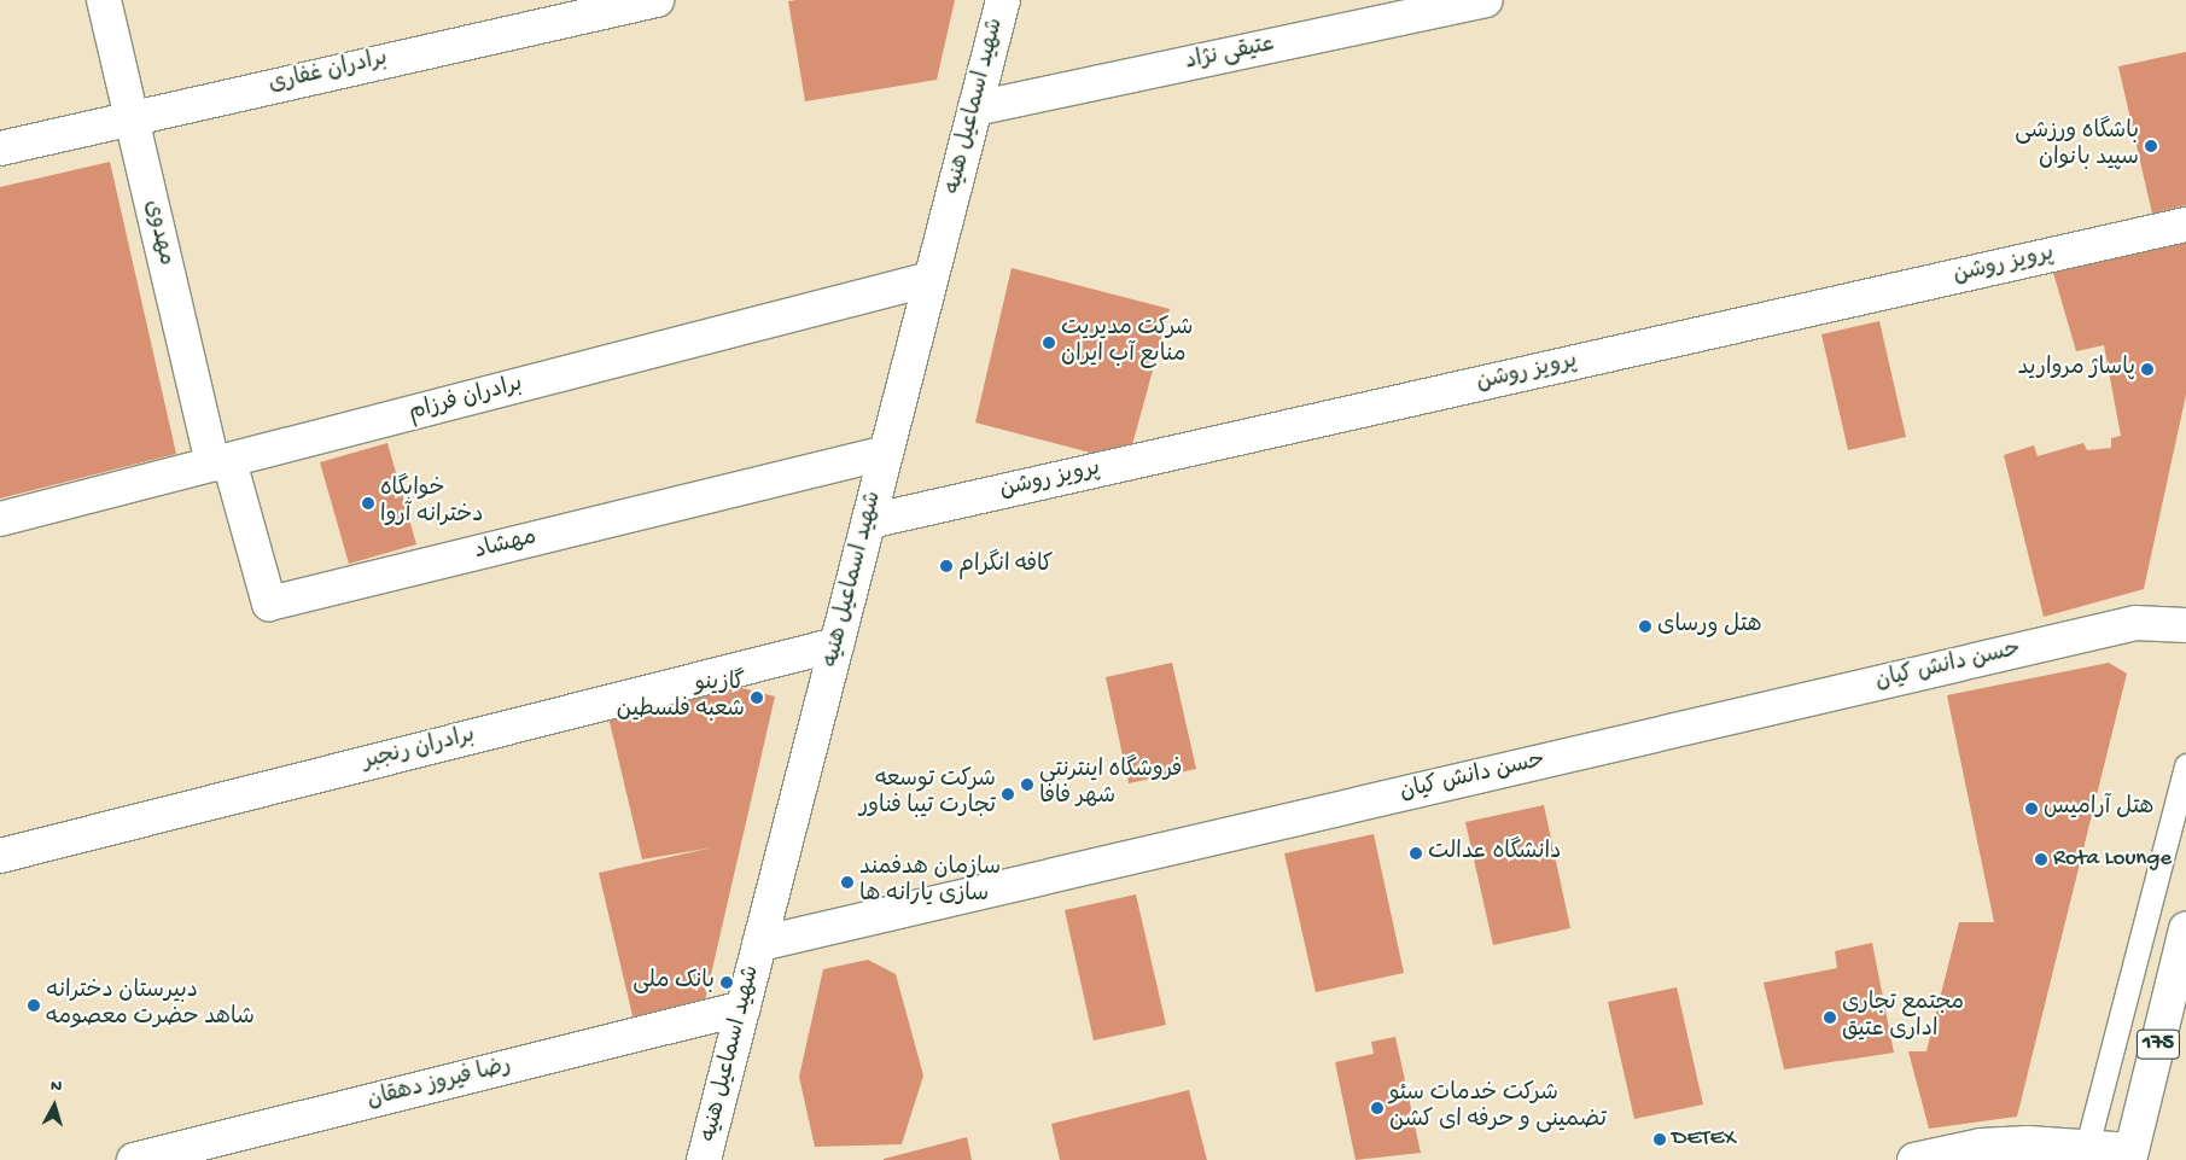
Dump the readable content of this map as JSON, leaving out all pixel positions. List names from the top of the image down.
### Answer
{
  "streets": {
    "street": [
      "عتیقی نژاد",
      "برادران غفاری",
      "شهید اسماعیل هنیه",
      "مهدوی",
      "پرویز روشن",
      "برادران فرزام",
      "مهشاد",
      "حسن دانش کیان",
      "برادران رنجبر",
      "175",
      "رضا فیروز دهقان"
    ]
  },
  "crossings": [
    ["عتیقی نژاد", "شهید اسماعیل هنیه"],
    ["برادران غفاری", "مهدوی"],
    ["شهید اسماعیل هنیه", "پرویز روشن"],
    ["شهید اسماعیل هنیه", "برادران فرزام"],
    ["شهید اسماعیل هنیه", "مهشاد"],
    ["شهید اسماعیل هنیه", "حسن دانش کیان"],
    ["شهید اسماعیل هنیه", "برادران رنجبر"],
    ["شهید اسماعیل هنیه", "رضا فیروز دهقان"],
    ["مهدوی", "برادران فرزام"],
    ["مهدوی", "مهشاد"],
    ["برادران فرزام", "مهشاد"]
  ],
  "places": [
    "باشگاه ورزشی سپید بانوان",
    "شرکت مدیریت منابع آب ایران",
    "پاساژ مروارید",
    "خوابگاه دخترانه آروا",
    "کافه انگرام",
    "هتل ورسای",
    "گازینو شعبه فلسطین",
    "فروشگاه اینترنتی شهر فافا",
    "شرکت توسعه تجارت تیبا فناور",
    "هتل آرامیس",
    "دانشگاه عدالت",
    "Rota Lounge",
    "سازمان هدفمند سازی یارانه ها",
    "بانک ملی",
    "دبیرستان دخترانه شاهد حضرت معصومه",
    "مجتمع تجاری اداری عتیق",
    "شرکت خدمات سئو تضمینی و حرفه ای کشن",
    "DETEX"
  ],
  "north": "top"
}
